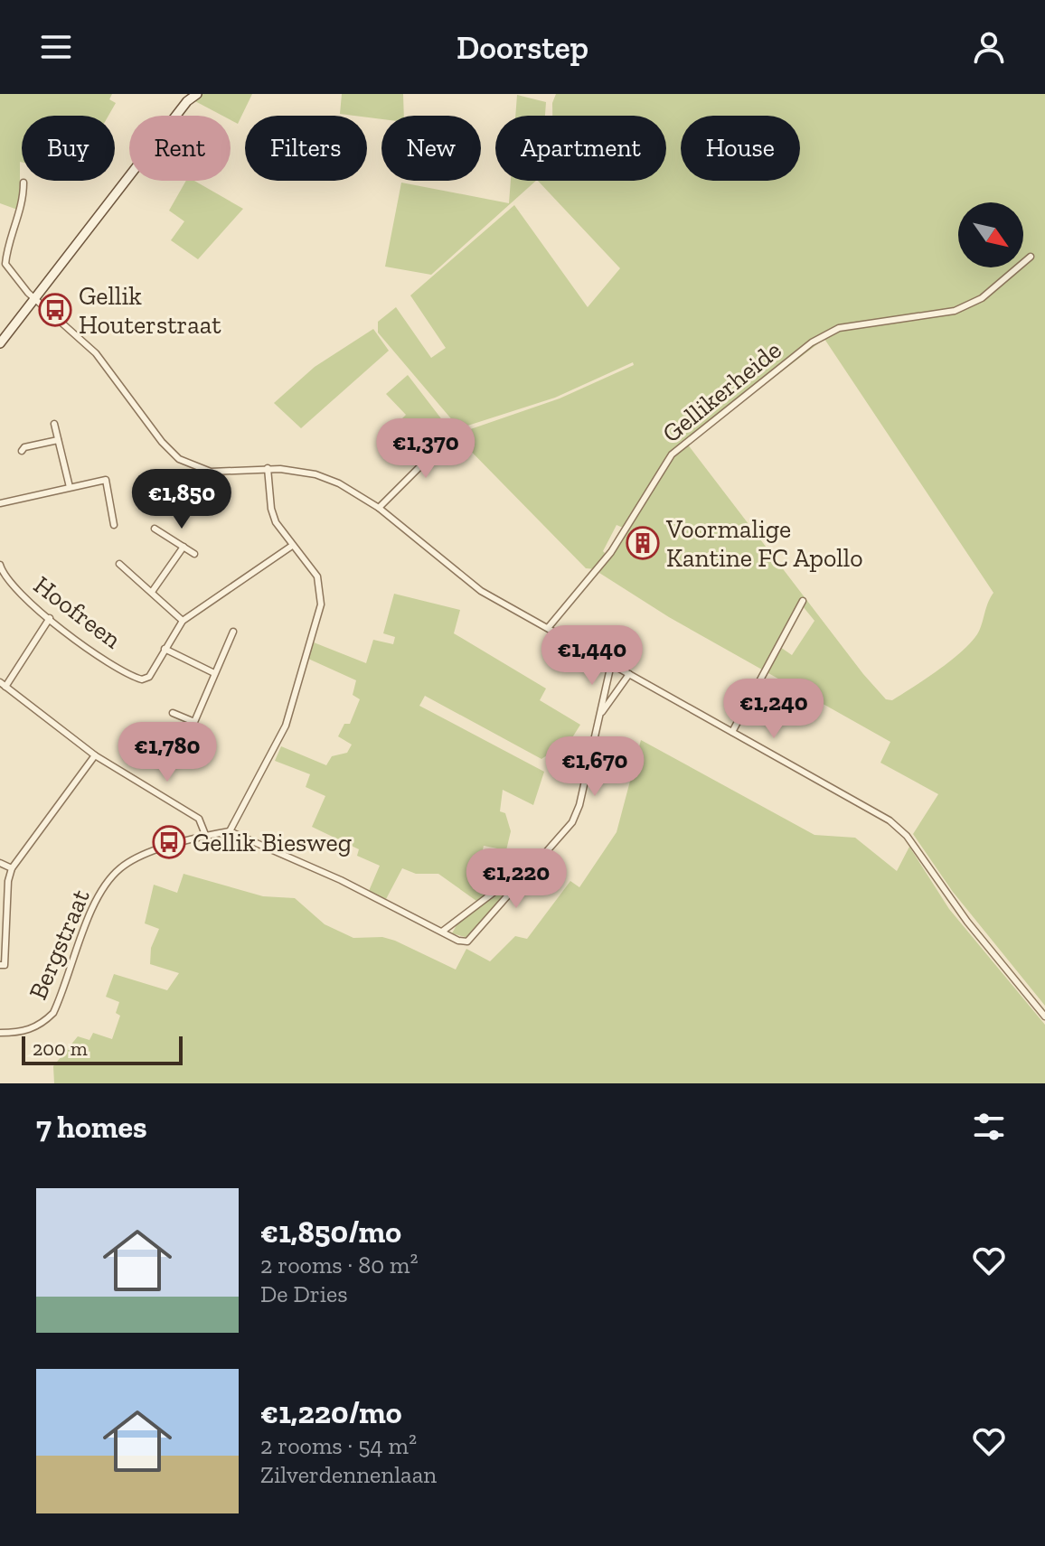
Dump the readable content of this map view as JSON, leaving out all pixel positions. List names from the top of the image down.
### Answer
{
  "streets": {
    "street": ["Gellikerheide", "Hoofreen", "Bergstraat"]
  },
  "places": {
    "bus stop": ["Gellik Houterstraat", "Gellik Biesweg"],
    "building": ["Voormalige Kantine FC Apollo"]
  },
  "scale_bar": "200 m",
  "north": "bottom right",
  "page": {
    "header": "Doorstep",
    "chip": [
      "Buy",
      "Rent",
      "Filters",
      "New",
      "Apartment",
      "House"
    ],
    "price": [
      "€1,370",
      "€1,850",
      "€1,440",
      "€1,240",
      "€1,780",
      "€1,670",
      "€1,220"
    ],
    "scale": "200 m",
    "heading": "7 homes",
    "list": [
      {
        "name": "€1,850/mo",
        "note": "2 rooms · 80 m² · De Dries"
      },
      {
        "name": "€1,220/mo",
        "note": "2 rooms · 54 m² · Zilverdennenlaan"
      }
    ]
  }
}
